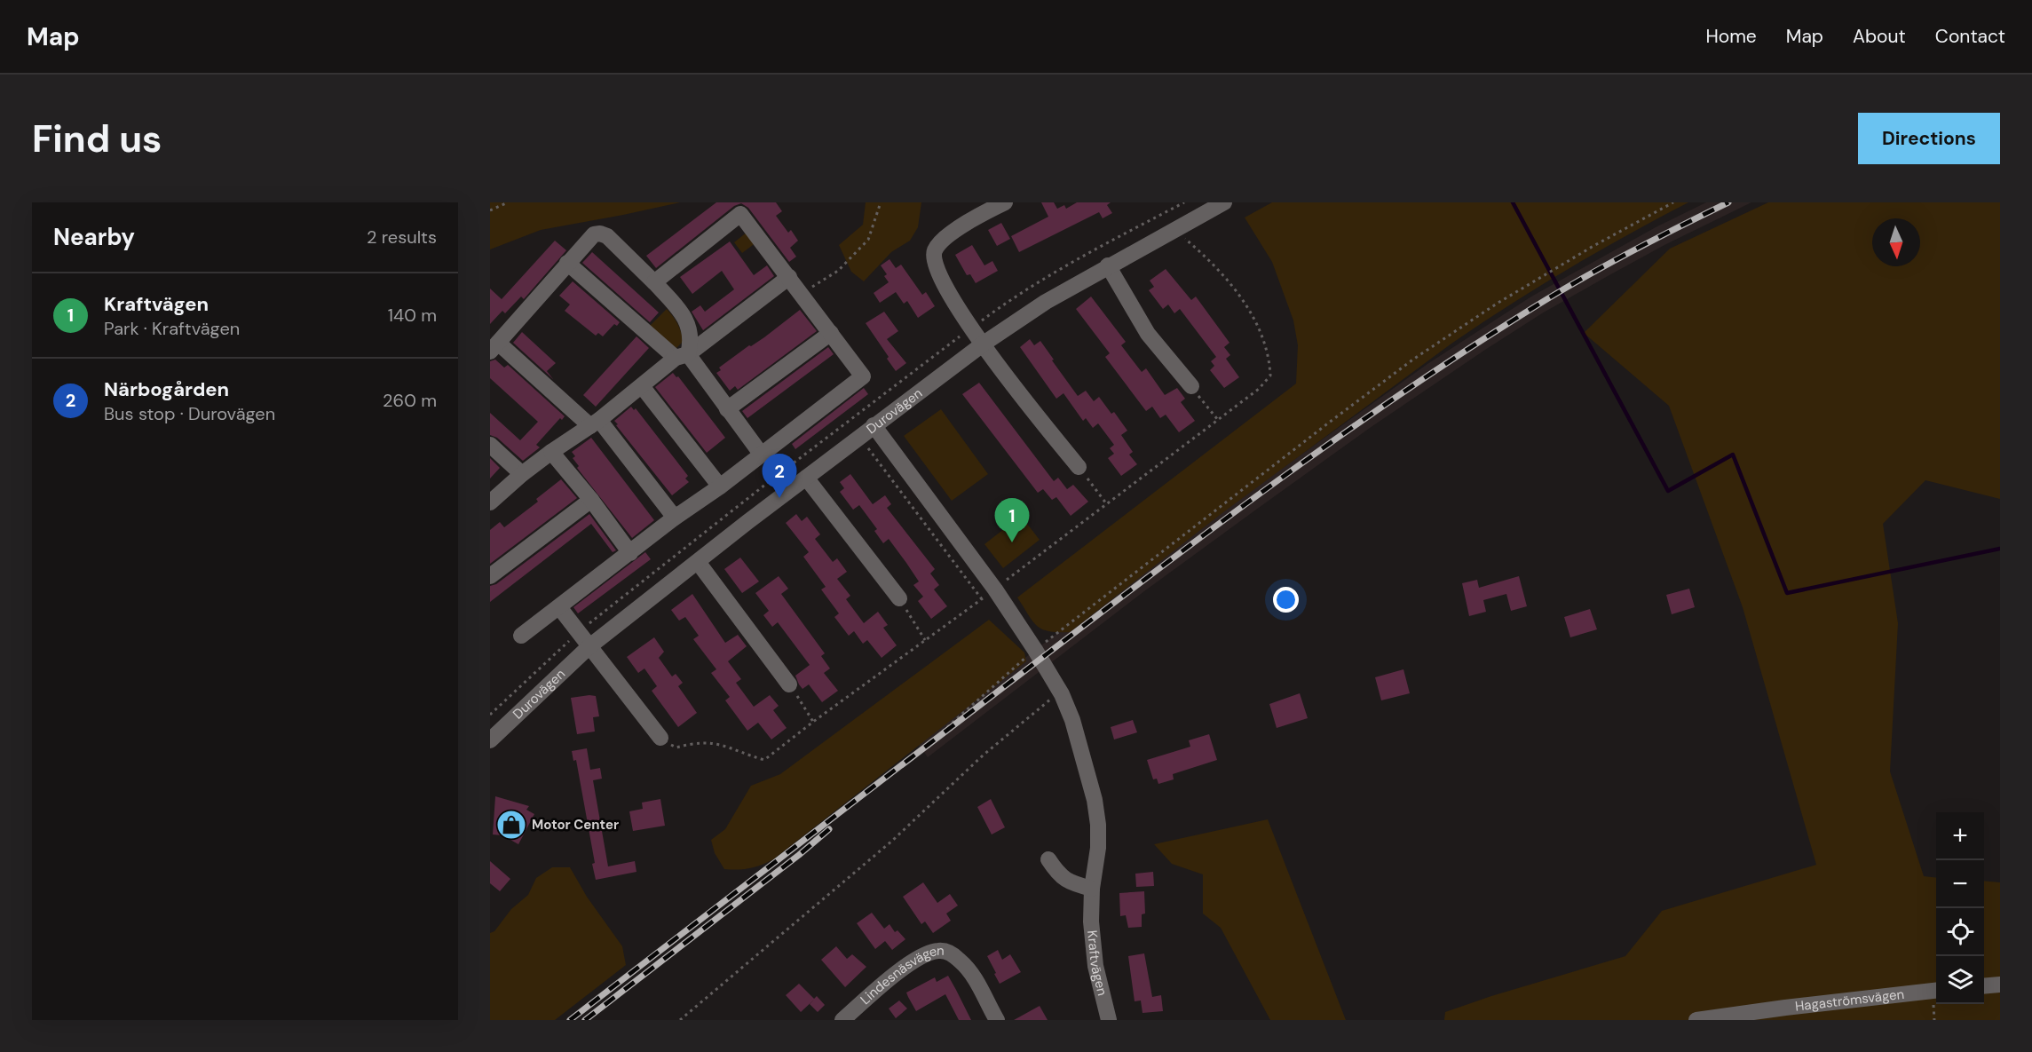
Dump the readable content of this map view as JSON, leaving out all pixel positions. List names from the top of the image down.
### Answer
{
  "streets": {
    "street": [
      "Durovägen",
      "Kraftvägen",
      "Lindesnäsvägen",
      "Hagaströmsvägen"
    ]
  },
  "crossings": [
    ["Durovägen", "Kraftvägen"]
  ],
  "places": {
    "shop": ["Motor Center"]
  },
  "north": "bottom",
  "page": {
    "header": "Map",
    "nav": [
      "Home",
      "Map",
      "About",
      "Contact"
    ],
    "buttons": "Directions",
    "title": "Find us",
    "heading": ["Nearby", "2 results"],
    "list": [
      {
        "mark": "1",
        "name": "Kraftvägen",
        "note": "Park · Kraftvägen",
        "value": "140 m"
      },
      {
        "mark": "2",
        "name": "Närbogården",
        "note": "Bus stop · Durovägen",
        "value": "260 m"
      }
    ],
    "pins": ["2", "1"],
    "map_buttons": ["+", "−"]
  }
}
